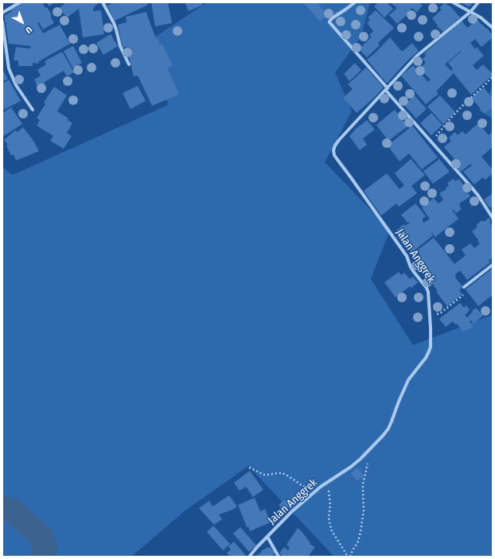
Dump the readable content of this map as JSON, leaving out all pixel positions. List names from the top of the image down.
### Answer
{
  "streets": {
    "street": ["Jalan Anggrek"]
  },
  "north": "bottom right"
}
